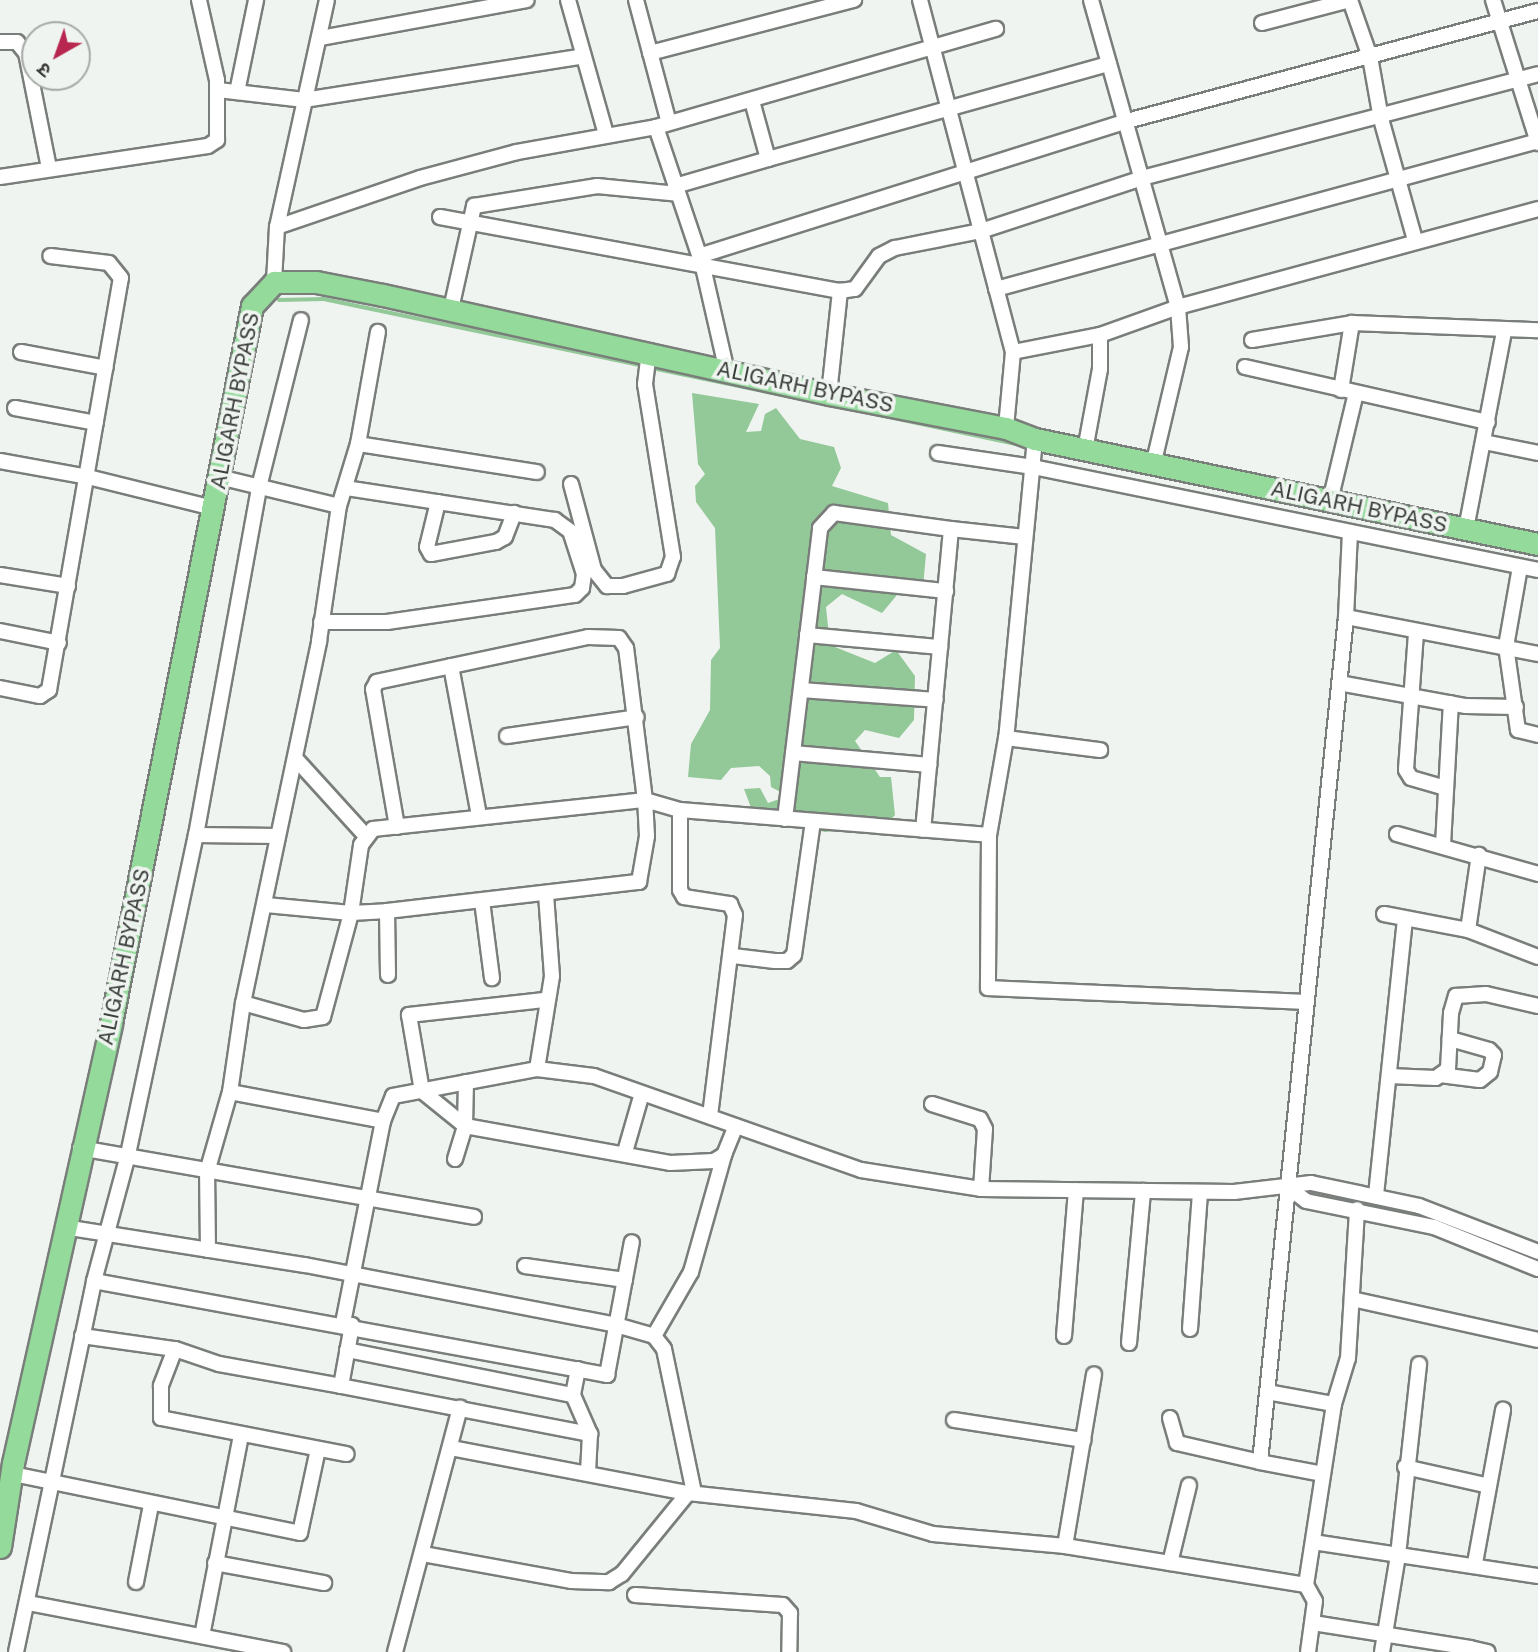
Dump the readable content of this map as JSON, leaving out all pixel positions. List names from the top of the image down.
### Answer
{
  "streets": {
    "highway": ["ALIGARH BYPASS"]
  },
  "north": "bottom left"
}
